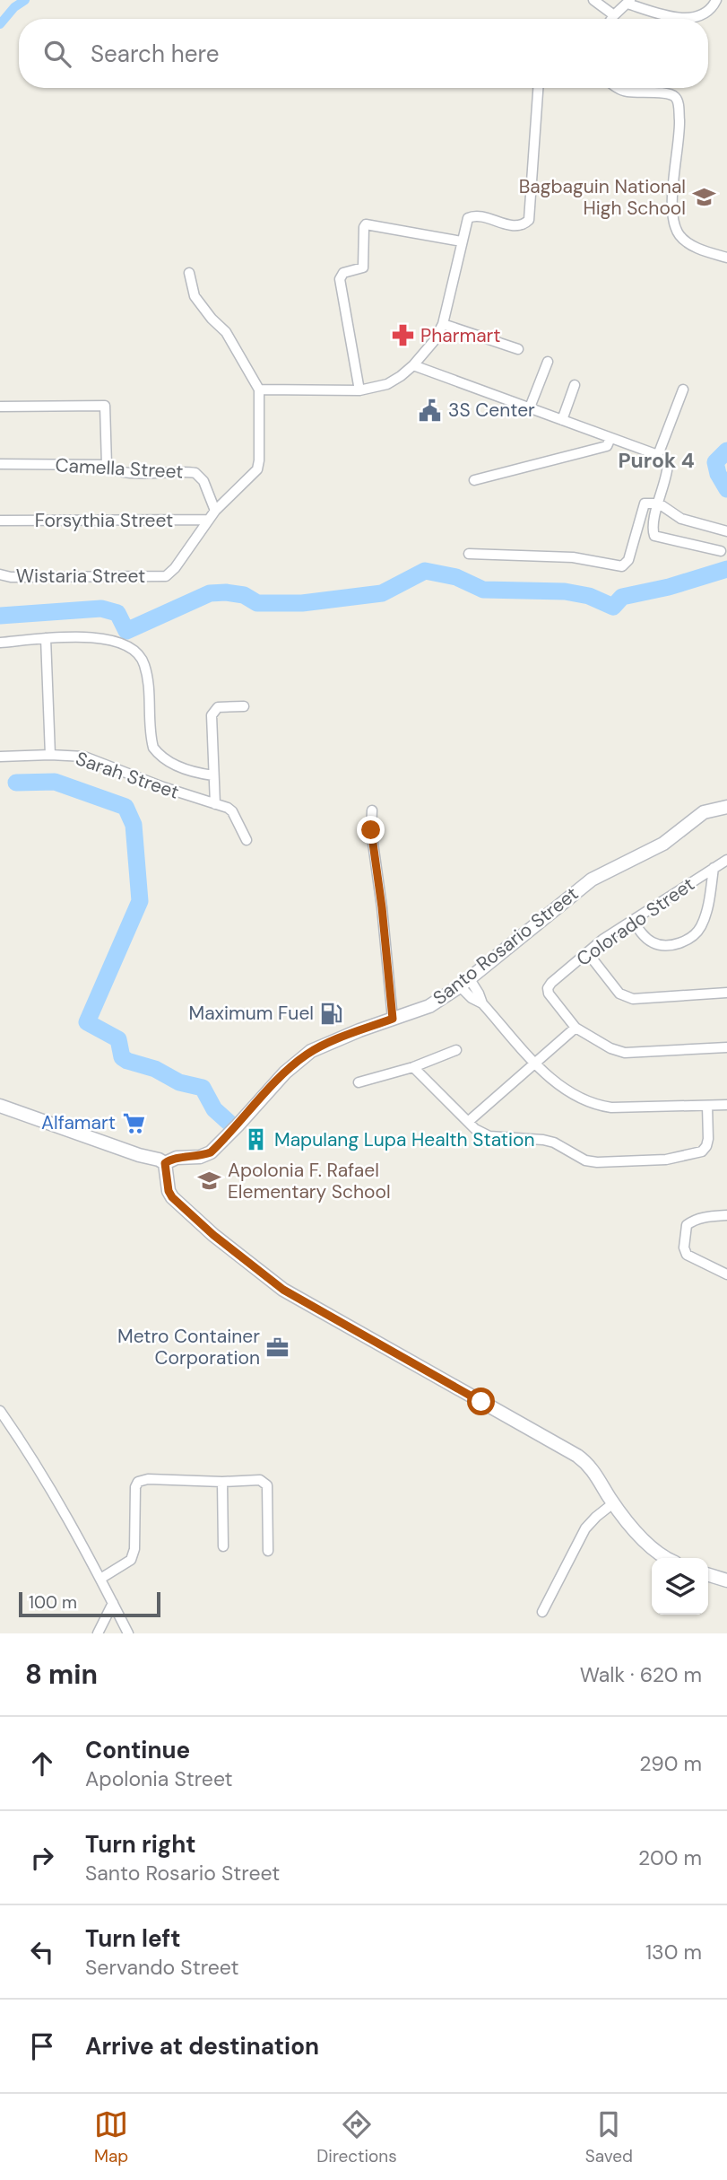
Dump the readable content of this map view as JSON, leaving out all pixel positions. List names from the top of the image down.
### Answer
{
  "streets": {
    "main road": ["Santo Rosario Street"],
    "street": [
      "Camella Street",
      "Forsythia Street",
      "Wistaria Street",
      "Sarah Street",
      "Colorado Street"
    ]
  },
  "crossings": [
    ["Forsythia Street", "Wistaria Street"]
  ],
  "districts": ["Purok 4"],
  "places": {
    "school or university": ["Bagbaguin National High School", "Apolonia F. Rafael Elementary School"],
    "pharmacy": ["Pharmart"],
    "public building": ["3S Center"],
    "fuel station": ["Maximum Fuel"],
    "supermarket": ["Alfamart"],
    "building": ["Mapulang Lupa Health Station"],
    "office": ["Metro Container Corporation"]
  },
  "scale_bar": "100 m",
  "page": {
    "search": "Search here",
    "scale": "100 m",
    "heading": ["8 min", "Walk · 620 m"],
    "list": [
      ["Continue", "Apolonia Street", "290 m"],
      ["Turn right", "Santo Rosario Street", "200 m"],
      ["Turn left", "Servando Street", "130 m"],
      "Arrive at destination"
    ],
    "nav": ["Map", "Directions", "Saved"]
  }
}
